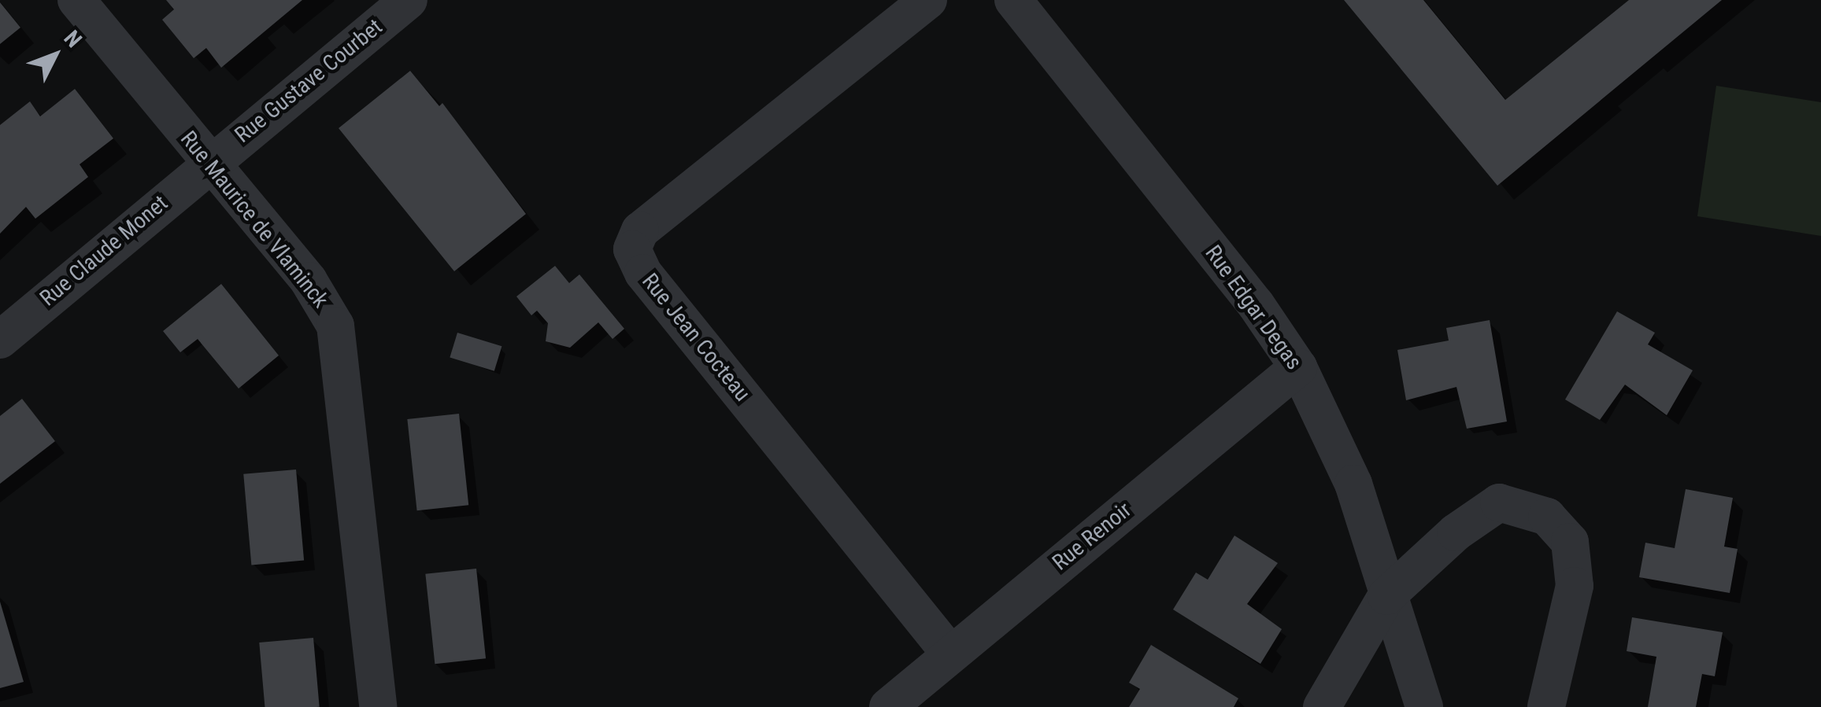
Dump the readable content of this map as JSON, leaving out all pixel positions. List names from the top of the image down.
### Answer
{
  "streets": {
    "street": [
      "Rue Gustave Courbet",
      "Rue Maurice de Vlaminck",
      "Rue Claude Monet",
      "Rue Edgar Degas",
      "Rue Jean Cocteau",
      "Rue Renoir"
    ]
  },
  "crossings": [
    ["Rue Gustave Courbet", "Rue Maurice de Vlaminck"],
    ["Rue Gustave Courbet", "Rue Claude Monet"],
    ["Rue Maurice de Vlaminck", "Rue Claude Monet"],
    ["Rue Edgar Degas", "Rue Renoir"],
    ["Rue Jean Cocteau", "Rue Renoir"]
  ],
  "north": "top right"
}
